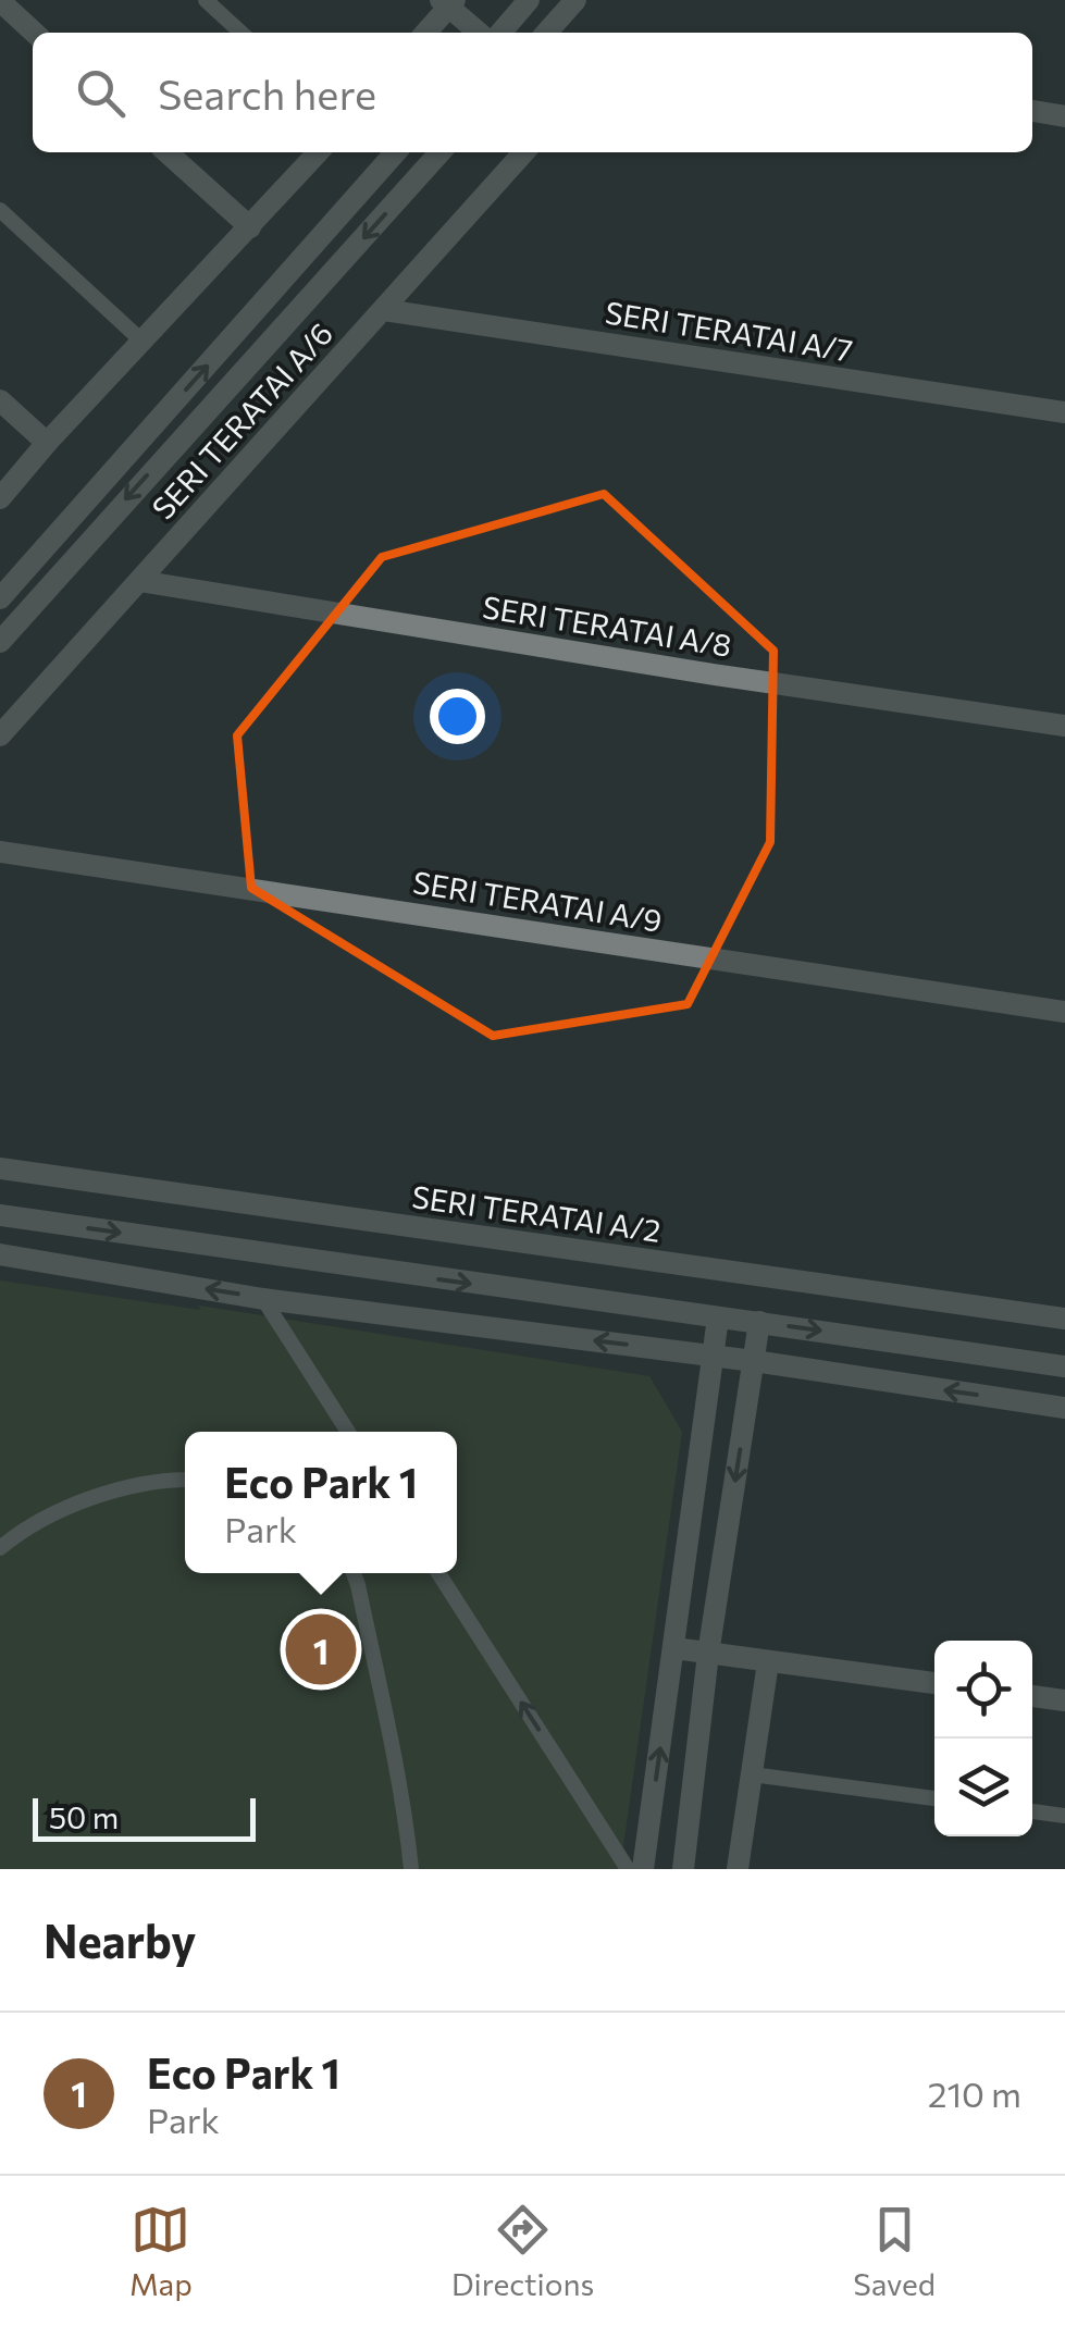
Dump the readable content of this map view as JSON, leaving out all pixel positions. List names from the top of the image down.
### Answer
{
  "streets": {
    "street": [
      "SERI TERATAI A/7",
      "SERI TERATAI A/6",
      "SERI TERATAI A/8",
      "SERI TERATAI A/9",
      "SERI TERATAI A/2"
    ]
  },
  "crossings": [
    ["SERI TERATAI A/7", "SERI TERATAI A/6"],
    ["SERI TERATAI A/6", "SERI TERATAI A/8"]
  ],
  "scale_bar": "50 m",
  "page": {
    "search": "Search here",
    "popup": ["Eco Park 1", "Park"],
    "pins": "1",
    "scale": "50 m",
    "heading": "Nearby",
    "list": [
      {
        "mark": "1",
        "name": "Eco Park 1",
        "note": "Park",
        "value": "210 m"
      }
    ],
    "nav": ["Map", "Directions", "Saved"]
  }
}
